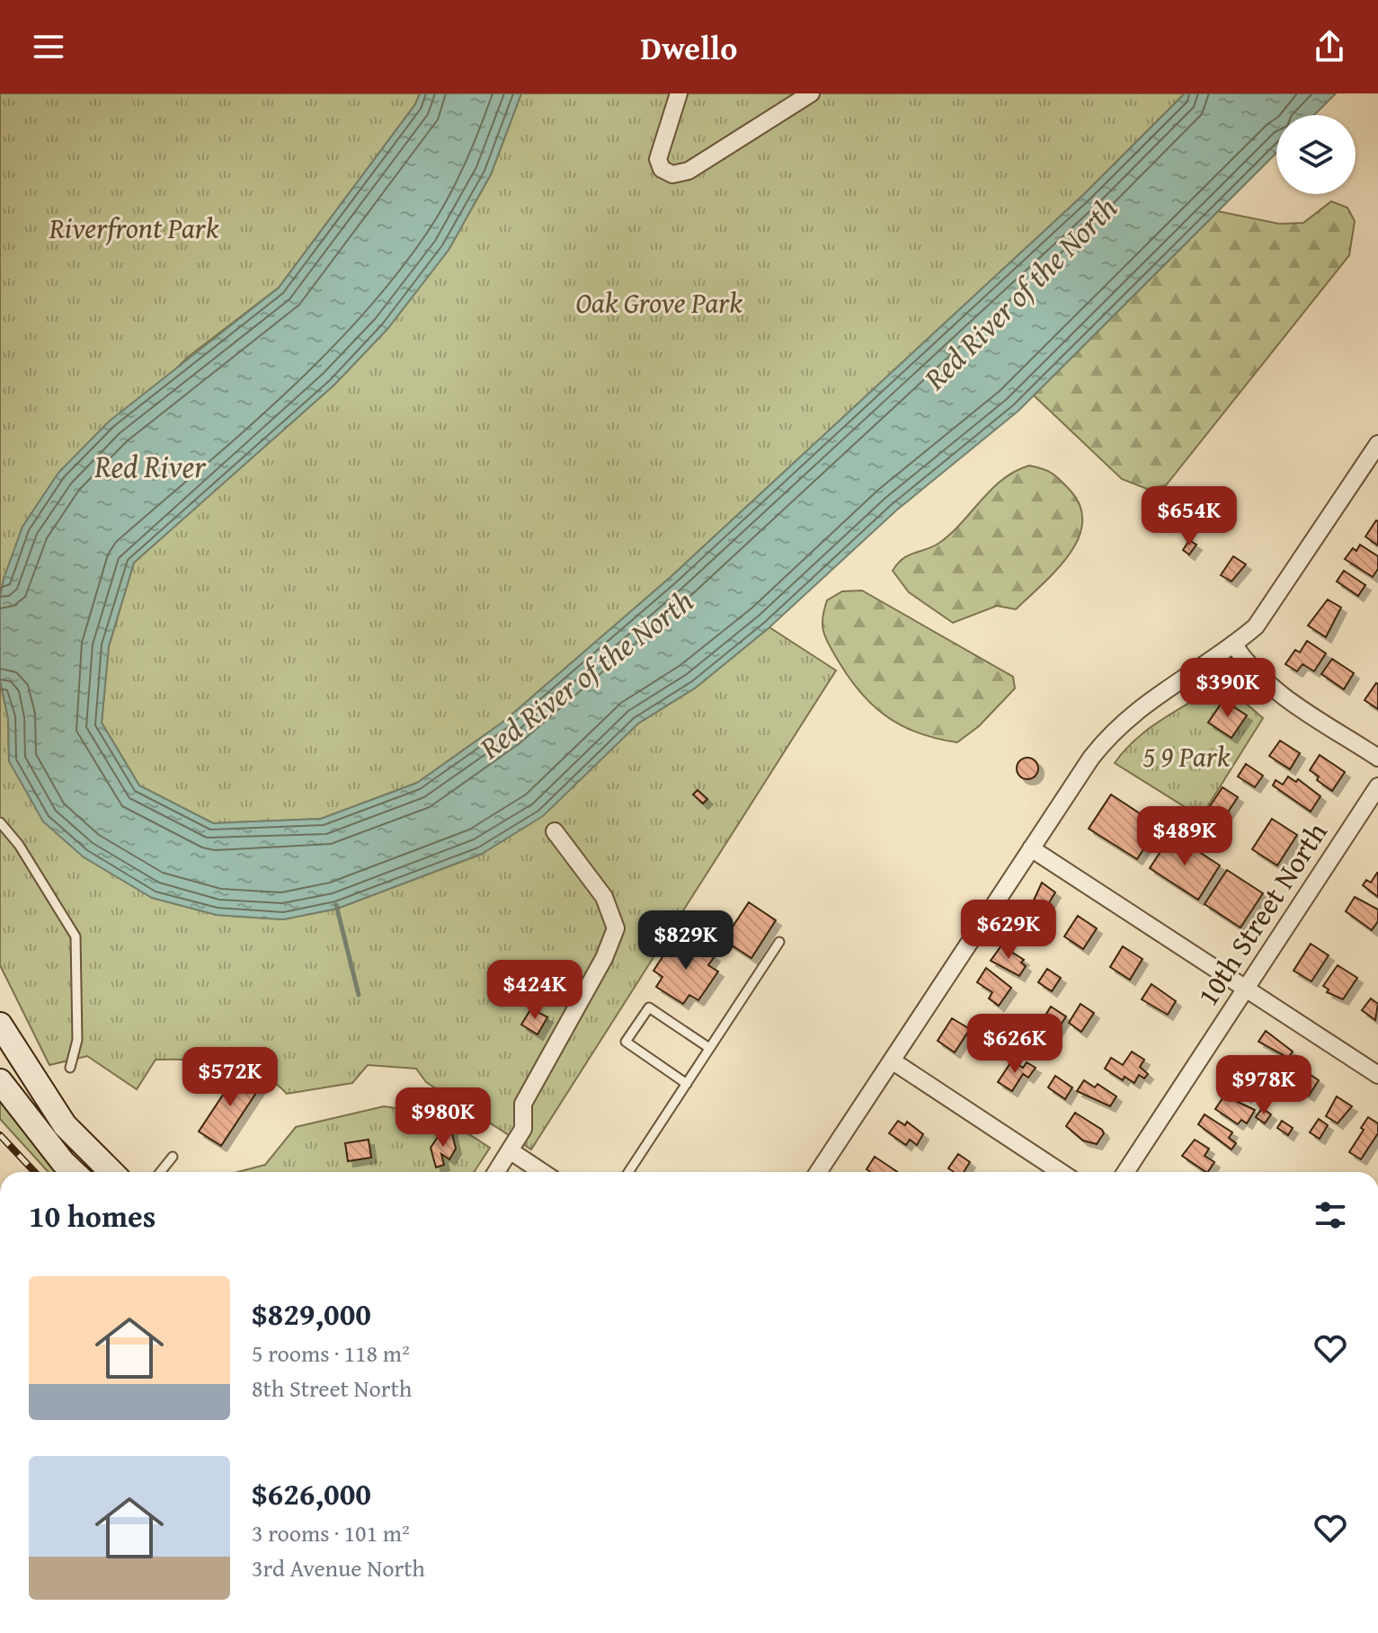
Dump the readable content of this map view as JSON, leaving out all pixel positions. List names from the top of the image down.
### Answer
{
  "streets": {
    "street": ["10th Street North"]
  },
  "water": ["Red River of the North", "Red River"],
  "parks": ["Riverfront Park", "Oak Grove Park", "5 9 Park"],
  "page": {
    "header": "Dwello",
    "price": [
      "$654K",
      "$390K",
      "$489K",
      "$629K",
      "$829K",
      "$424K",
      "$626K",
      "$572K",
      "$978K",
      "$980K"
    ],
    "heading": "10 homes",
    "list": [
      {
        "name": "$829,000",
        "note": "5 rooms · 118 m² · 8th Street North"
      },
      {
        "name": "$626,000",
        "note": "3 rooms · 101 m² · 3rd Avenue North"
      }
    ]
  }
}
